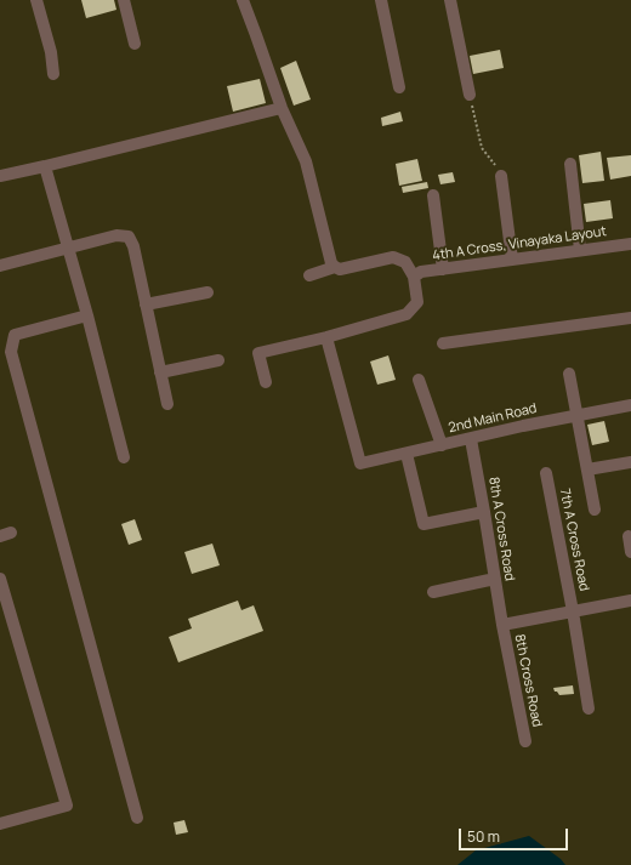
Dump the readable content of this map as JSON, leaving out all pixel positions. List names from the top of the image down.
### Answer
{
  "streets": {
    "street": [
      "4th A Cross, Vinayaka Layout",
      "2nd Main Road",
      "8th A Cross Road",
      "7th A Cross Road",
      "8th Cross Road"
    ]
  },
  "crossings": [
    ["2nd Main Road", "8th A Cross Road"],
    ["8th A Cross Road", "8th Cross Road"]
  ],
  "scale_bar": "50 m"
}
